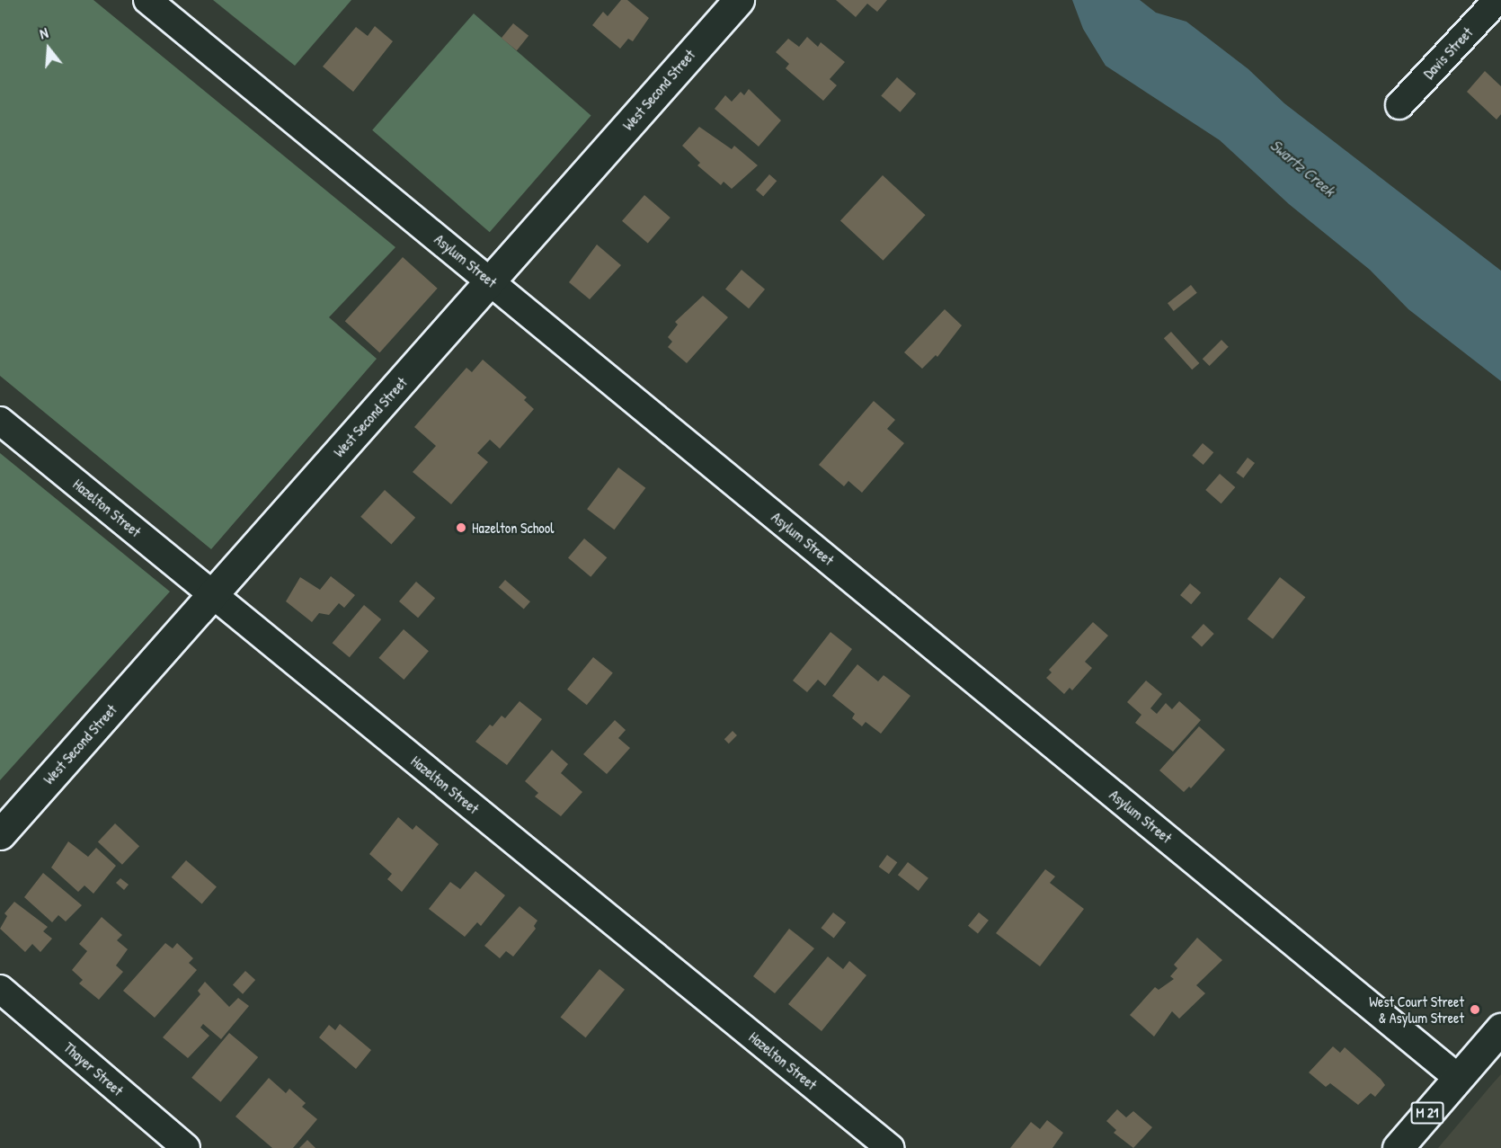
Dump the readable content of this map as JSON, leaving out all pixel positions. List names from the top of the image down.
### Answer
{
  "streets": {
    "street": [
      "Davis Street",
      "West Second Street",
      "Asylum Street",
      "Hazelton Street",
      "Thayer Street",
      "M 21"
    ]
  },
  "crossings": [
    ["West Second Street", "Asylum Street"],
    ["West Second Street", "Hazelton Street"],
    ["Asylum Street", "M 21"]
  ],
  "water": ["Swartz Creek"],
  "places": ["Hazelton School", "West Court Street & Asylum Street"],
  "north": "top"
}
